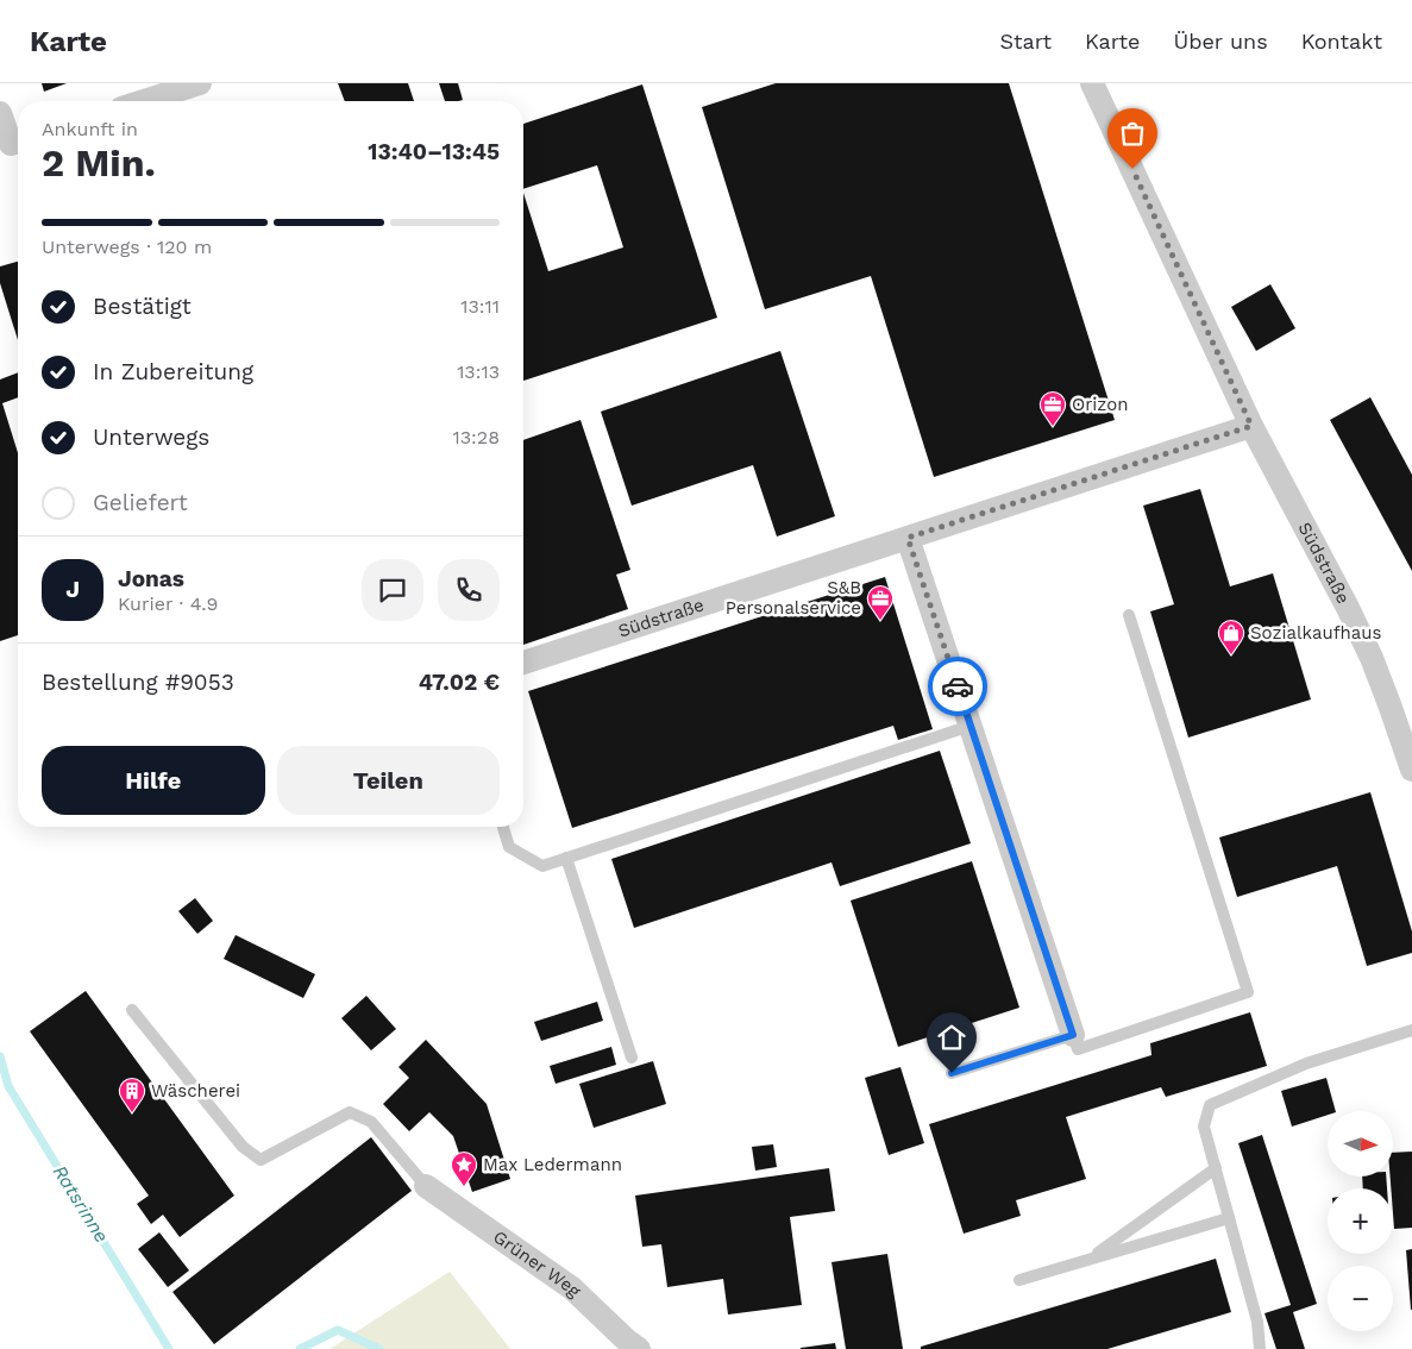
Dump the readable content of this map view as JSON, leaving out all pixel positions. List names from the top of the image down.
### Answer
{
  "streets": {
    "street": ["Südstraße", "Grüner Weg"]
  },
  "water": ["Ratsrinne"],
  "places": {
    "office": ["Orizon", "S&B Personalservice"],
    "shop": ["Sozialkaufhaus"],
    "building": ["Wäscherei"],
    "place": ["Max Ledermann"]
  },
  "north": "right",
  "page": {
    "header": "Karte",
    "nav": [
      "Start",
      "Karte",
      "Über uns",
      "Kontakt"
    ],
    "heading": ["2 Min.", "Ankunft in", "13:40–13:45"],
    "panel": [
      "Jonas",
      "Kurier · 4.9",
      "Bestellung #9053",
      "47.02 €"
    ],
    "bar": "Unterwegs · 120 m",
    "list": [
      ["Bestätigt", "13:11"],
      ["In Zubereitung", "13:13"],
      ["Unterwegs", "13:28"],
      "Geliefert"
    ],
    "round": "J",
    "buttons": ["Hilfe", "Teilen"],
    "map_buttons": ["+", "−"]
  }
}
